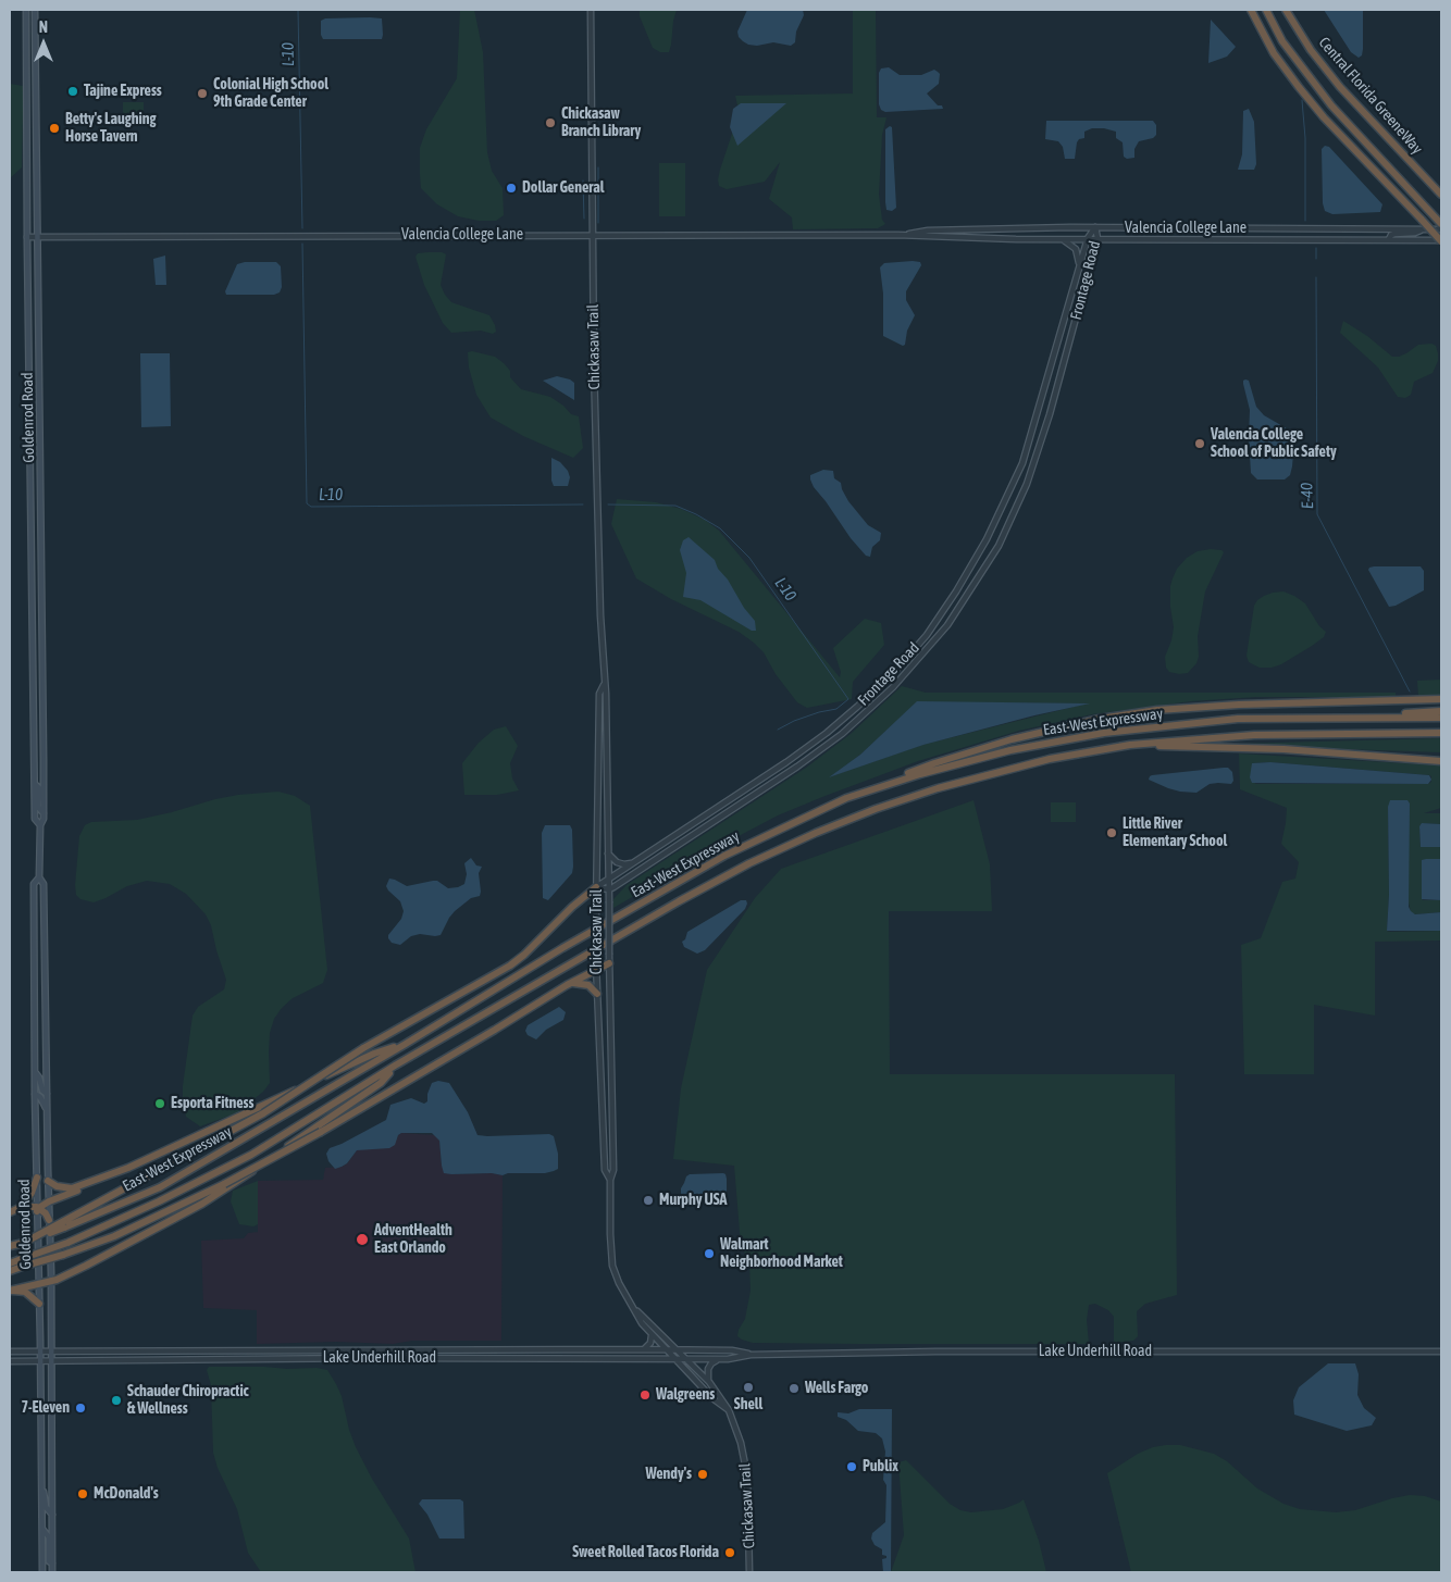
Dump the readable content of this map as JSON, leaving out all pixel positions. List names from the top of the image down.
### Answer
{
  "streets": {
    "highway": ["Central Florida GreeneWay", "East-West Expressway"],
    "main road": ["Goldenrod Road"],
    "street": [
      "Valencia College Lane",
      "Frontage Road",
      "Chickasaw Trail",
      "Lake Underhill Road"
    ]
  },
  "crossings": [
    ["Valencia College Lane", "Frontage Road"],
    ["Valencia College Lane", "Chickasaw Trail"],
    ["Valencia College Lane", "Goldenrod Road"],
    ["Frontage Road", "Chickasaw Trail"],
    ["Chickasaw Trail", "Lake Underhill Road"],
    ["Goldenrod Road", "Lake Underhill Road"]
  ],
  "water": ["L-10", "E-40"],
  "places": [
    "Tajine Express",
    "Colonial High School 9th Grade Center",
    "Chickasaw Branch Library",
    "Betty's Laughing Horse Tavern",
    "Dollar General",
    "Valencia College School of Public Safety",
    "Little River Elementary School",
    "Esporta Fitness",
    "Murphy USA",
    "AdventHealth East Orlando",
    "Walmart Neighborhood Market",
    "Shell",
    "Wells Fargo",
    "Walgreens",
    "Schauder Chiropractic & Wellness",
    "7-Eleven",
    "Publix",
    "Wendy's",
    "McDonald's",
    "Sweet Rolled Tacos Florida"
  ],
  "north": "top"
}
